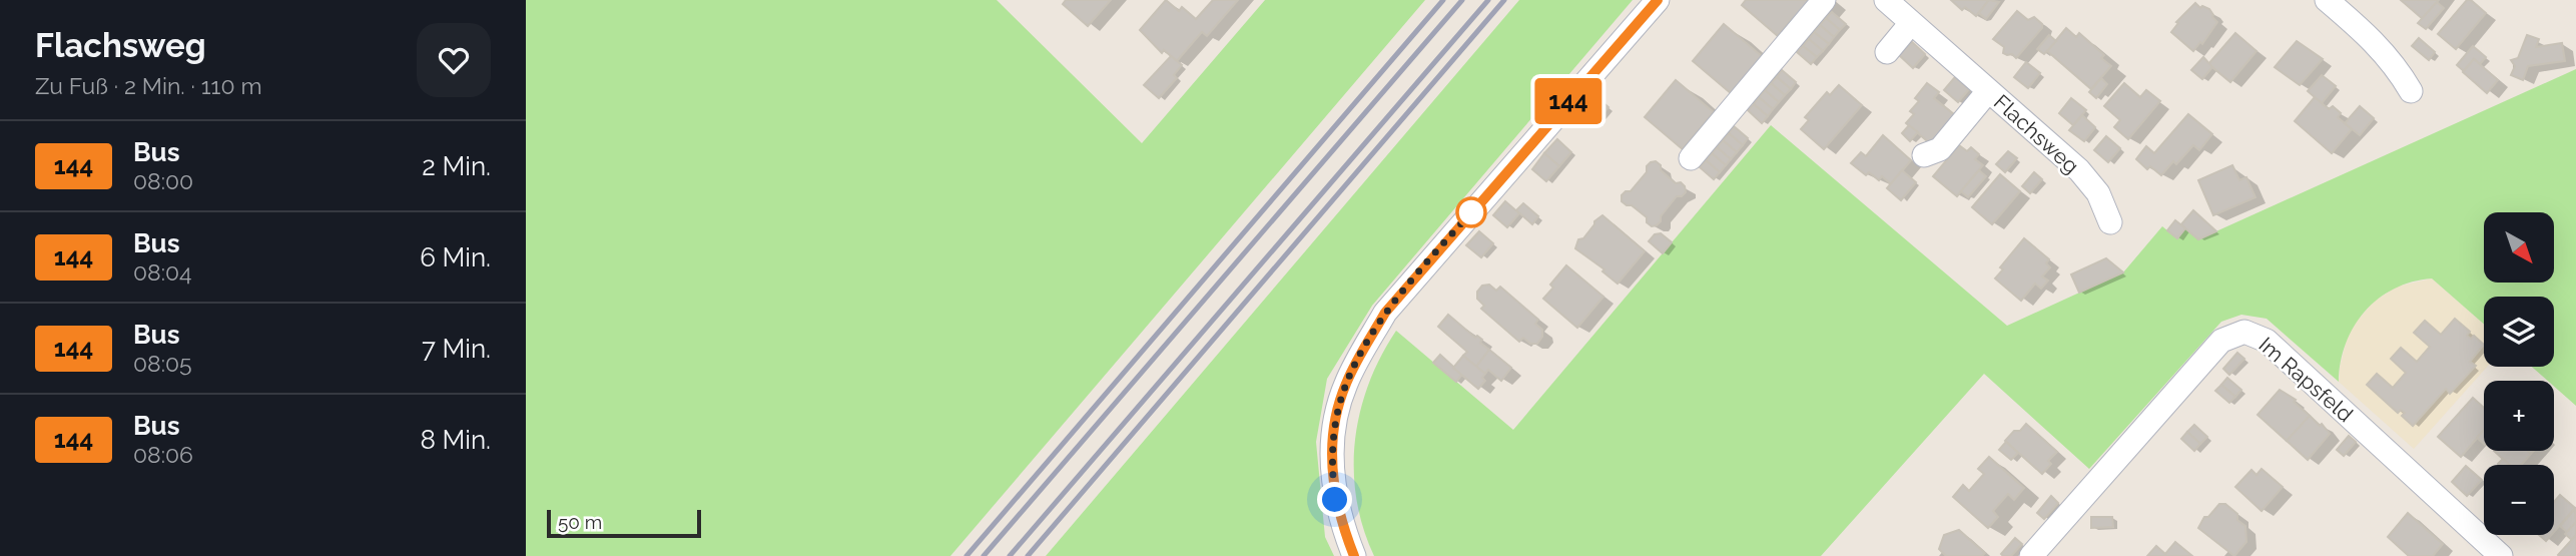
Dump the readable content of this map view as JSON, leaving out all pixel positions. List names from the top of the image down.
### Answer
{
  "streets": {
    "street": ["Flachsweg", "Im Rapsfeld"]
  },
  "lines": ["bus line 144"],
  "scale_bar": "50 m",
  "north": "bottom right",
  "page": {
    "heading": ["Flachsweg", "Zu Fuß · 2 Min. · 110 m"],
    "on_map": "144",
    "list": [
      {
        "mark": "144",
        "name": "Bus",
        "note": "08:00",
        "value": "2 Min."
      },
      {
        "mark": "144",
        "name": "Bus",
        "note": "08:04",
        "value": "6 Min."
      },
      {
        "mark": "144",
        "name": "Bus",
        "note": "08:05",
        "value": "7 Min."
      },
      {
        "mark": "144",
        "name": "Bus",
        "note": "08:06",
        "value": "8 Min."
      }
    ],
    "map_buttons": ["+", "−"],
    "scale": "50 m"
  }
}
